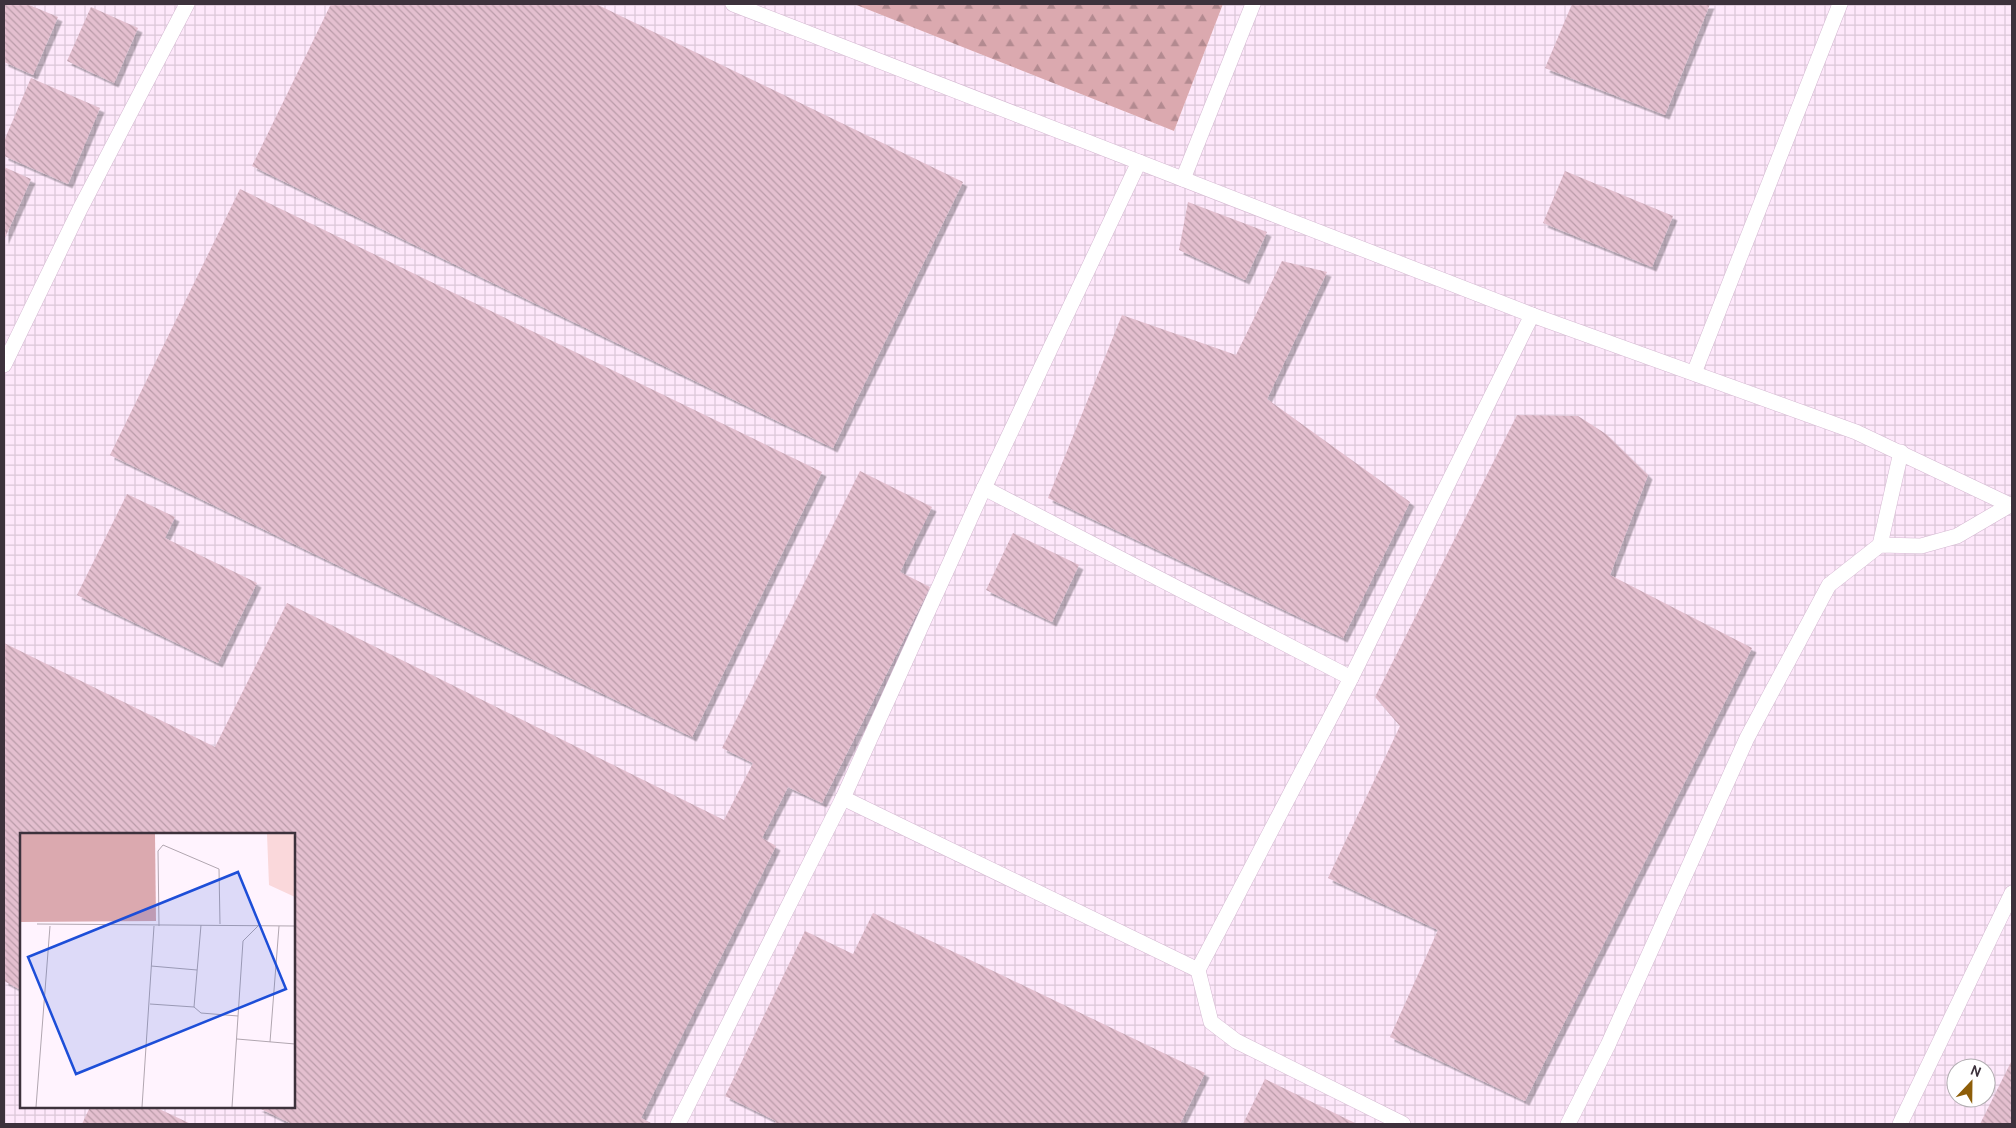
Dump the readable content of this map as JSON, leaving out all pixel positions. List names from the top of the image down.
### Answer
{
  "north": "top"
}
